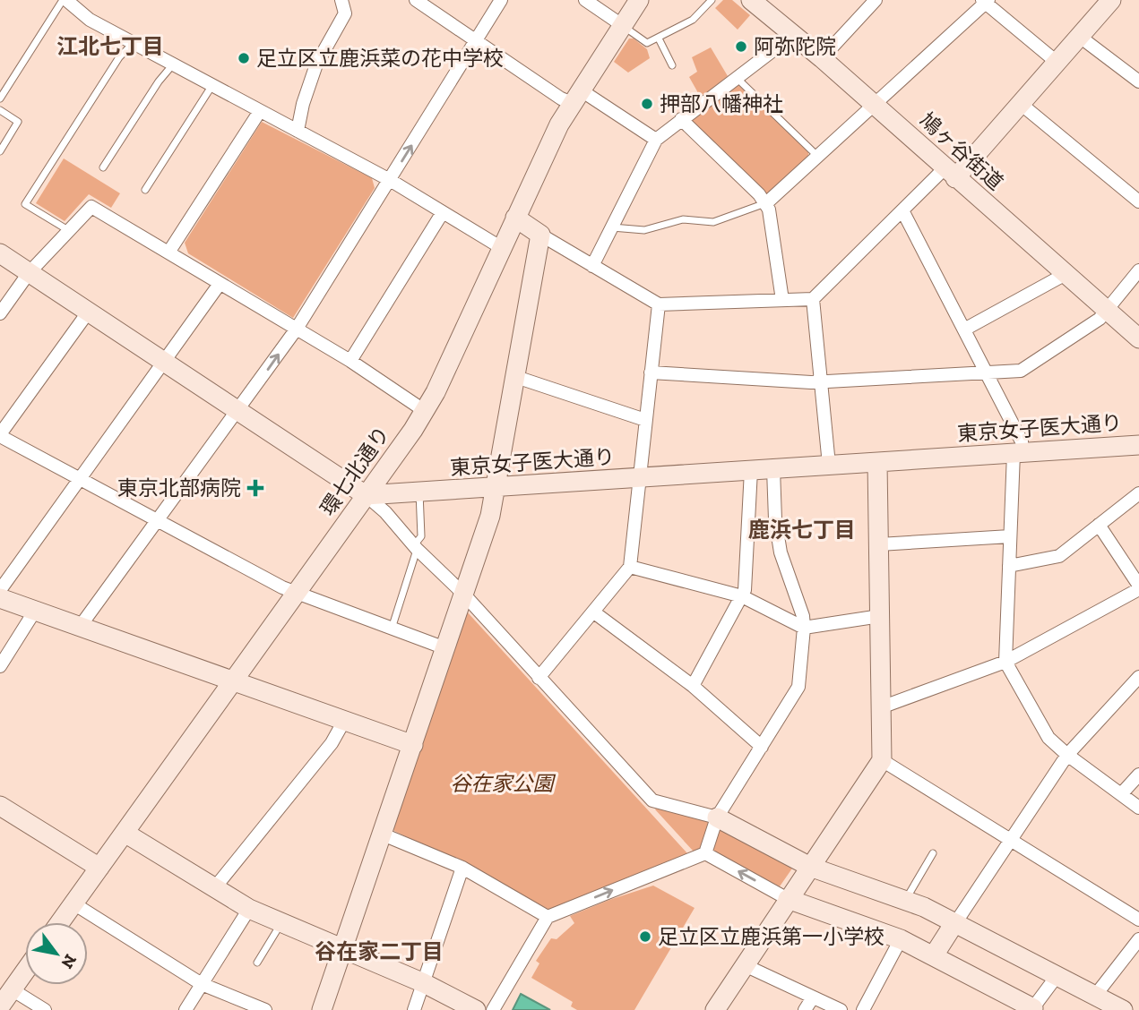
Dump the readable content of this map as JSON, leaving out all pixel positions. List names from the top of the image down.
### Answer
{
  "streets": {
    "street": ["鳩ヶ谷街道", "東京女子医大通り", "環七北通り"]
  },
  "crossings": [
    ["東京女子医大通り", "環七北通り"]
  ],
  "districts": ["江北七丁目", "鹿浜七丁目", "谷在家二丁目"],
  "parks": ["谷在家公園"],
  "places": {
    "other": [
      "阿弥陀院",
      "足立区立鹿浜菜の花中学校",
      "押部八幡神社",
      "足立区立鹿浜第一小学校"
    ],
    "health": ["東京北部病院"]
  },
  "north": "bottom right"
}
